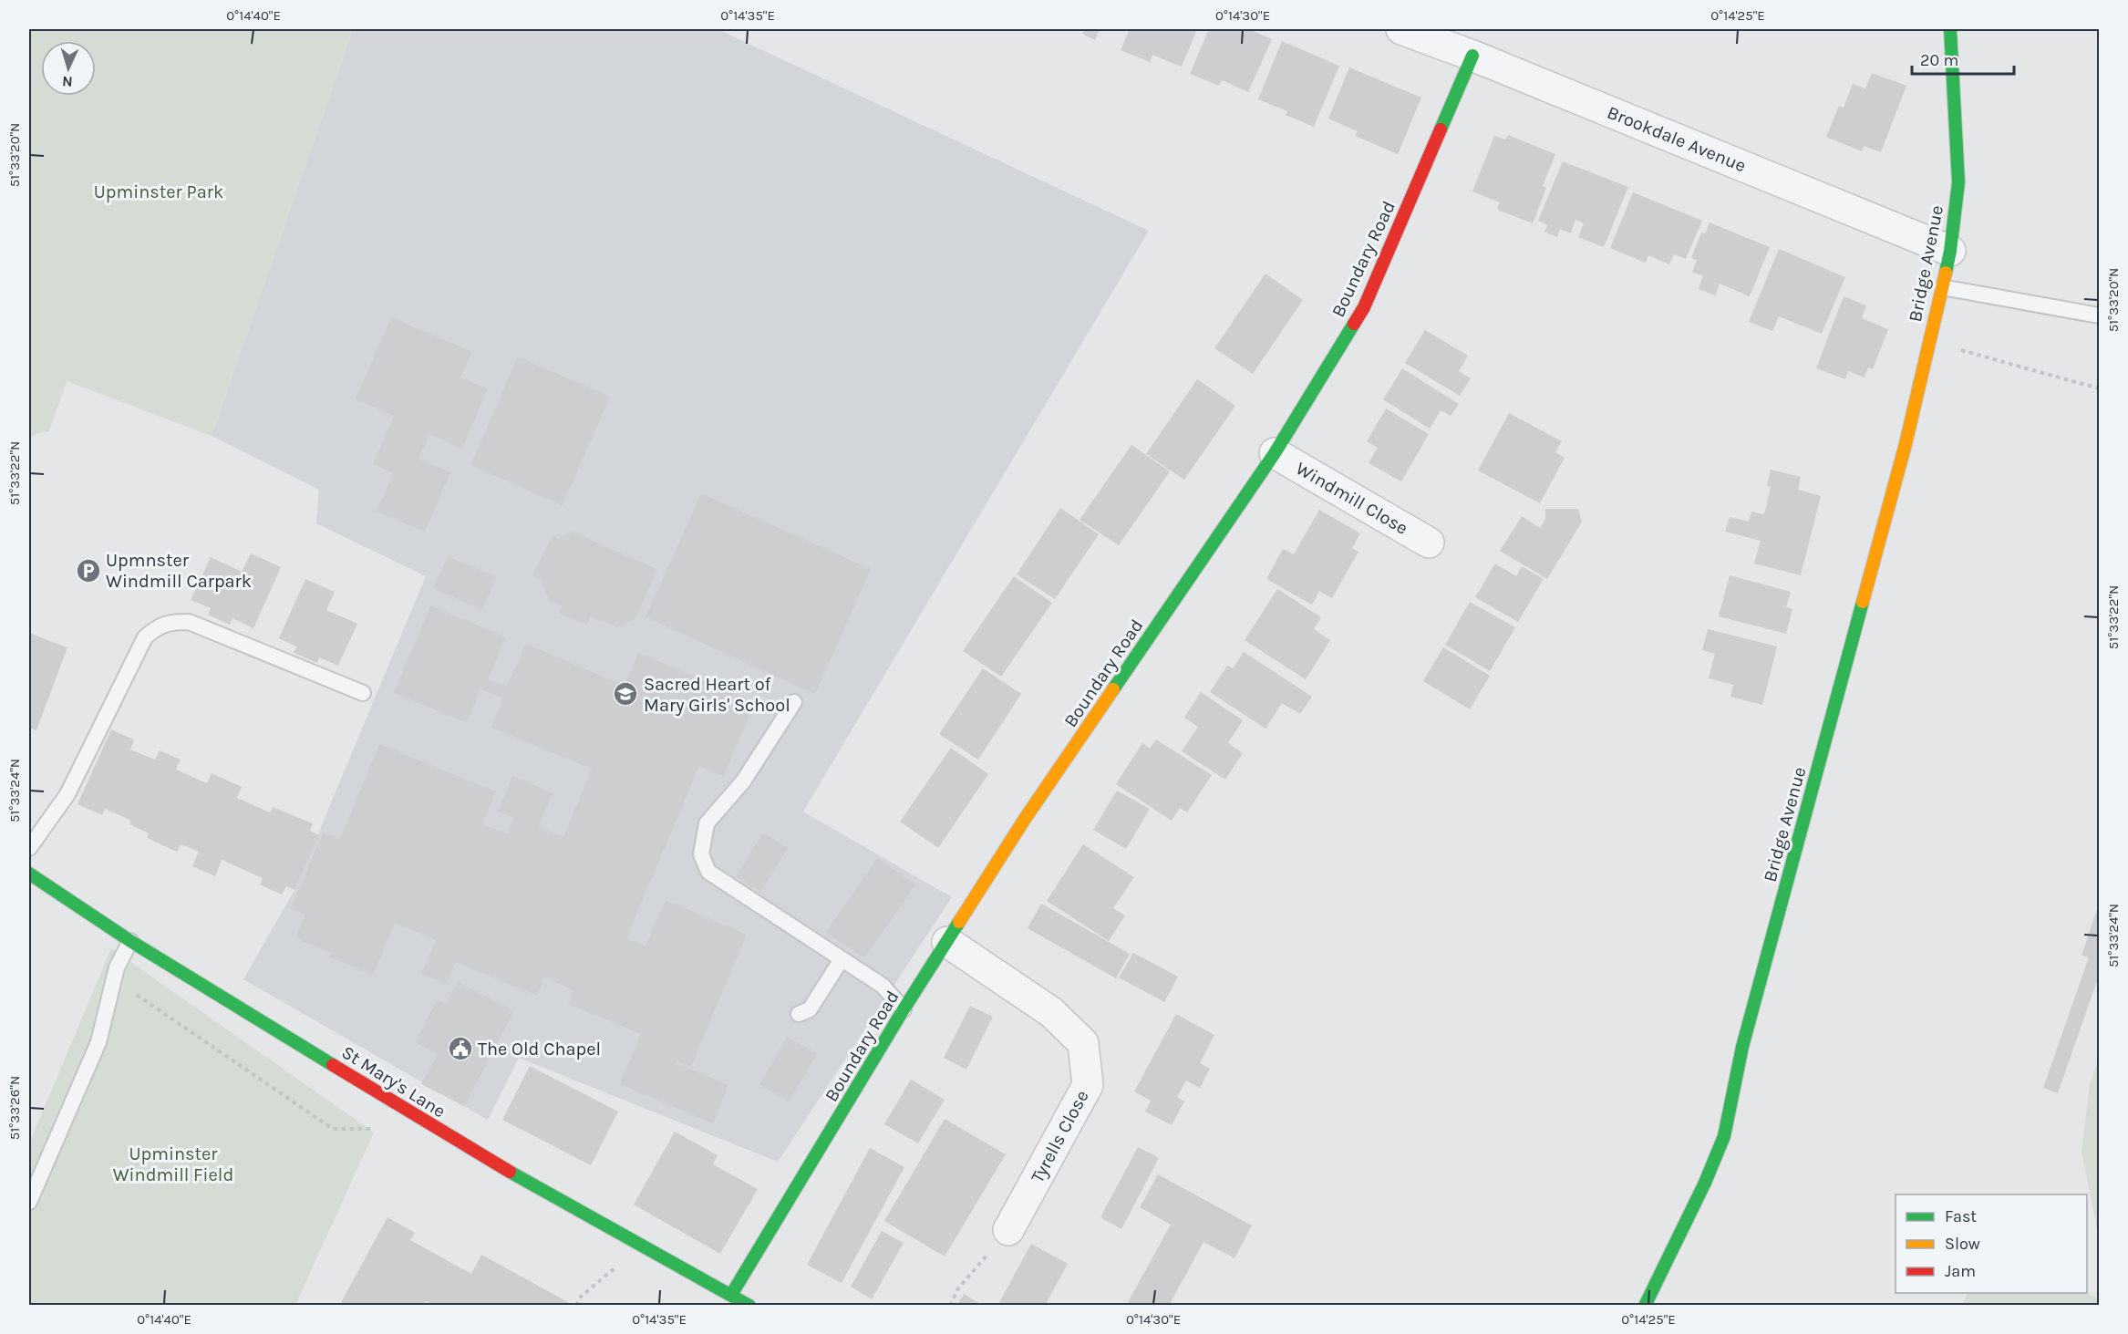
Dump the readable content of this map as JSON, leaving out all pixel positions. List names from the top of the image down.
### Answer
{
  "streets": {
    "street": [
      "Brookdale Avenue",
      "Boundary Road",
      "Bridge Avenue",
      "Windmill Close",
      "St Mary's Lane",
      "Tyrells Close"
    ]
  },
  "crossings": [
    ["Brookdale Avenue", "Boundary Road"],
    ["Brookdale Avenue", "Bridge Avenue"],
    ["Boundary Road", "Windmill Close"],
    ["Boundary Road", "St Mary's Lane"],
    ["Boundary Road", "Tyrells Close"]
  ],
  "parks": ["Upminster Park", "Upminster Windmill Field"],
  "places": {
    "parking": ["Upmnster Windmill Carpark"],
    "school or university": ["Sacred Heart of Mary Girls' School"],
    "public building": ["The Old Chapel"]
  },
  "legend": ["Fast", "Slow", "Jam"],
  "scale_bar": "20 m",
  "north": "bottom",
  "coordinates": [
    "0°14'40\"E",
    "0°14'35\"E",
    "0°14'30\"E",
    "0°14'25\"E",
    "51°33'20\"N",
    "51°33'22\"N",
    "51°33'24\"N",
    "51°33'26\"N"
  ]
}
